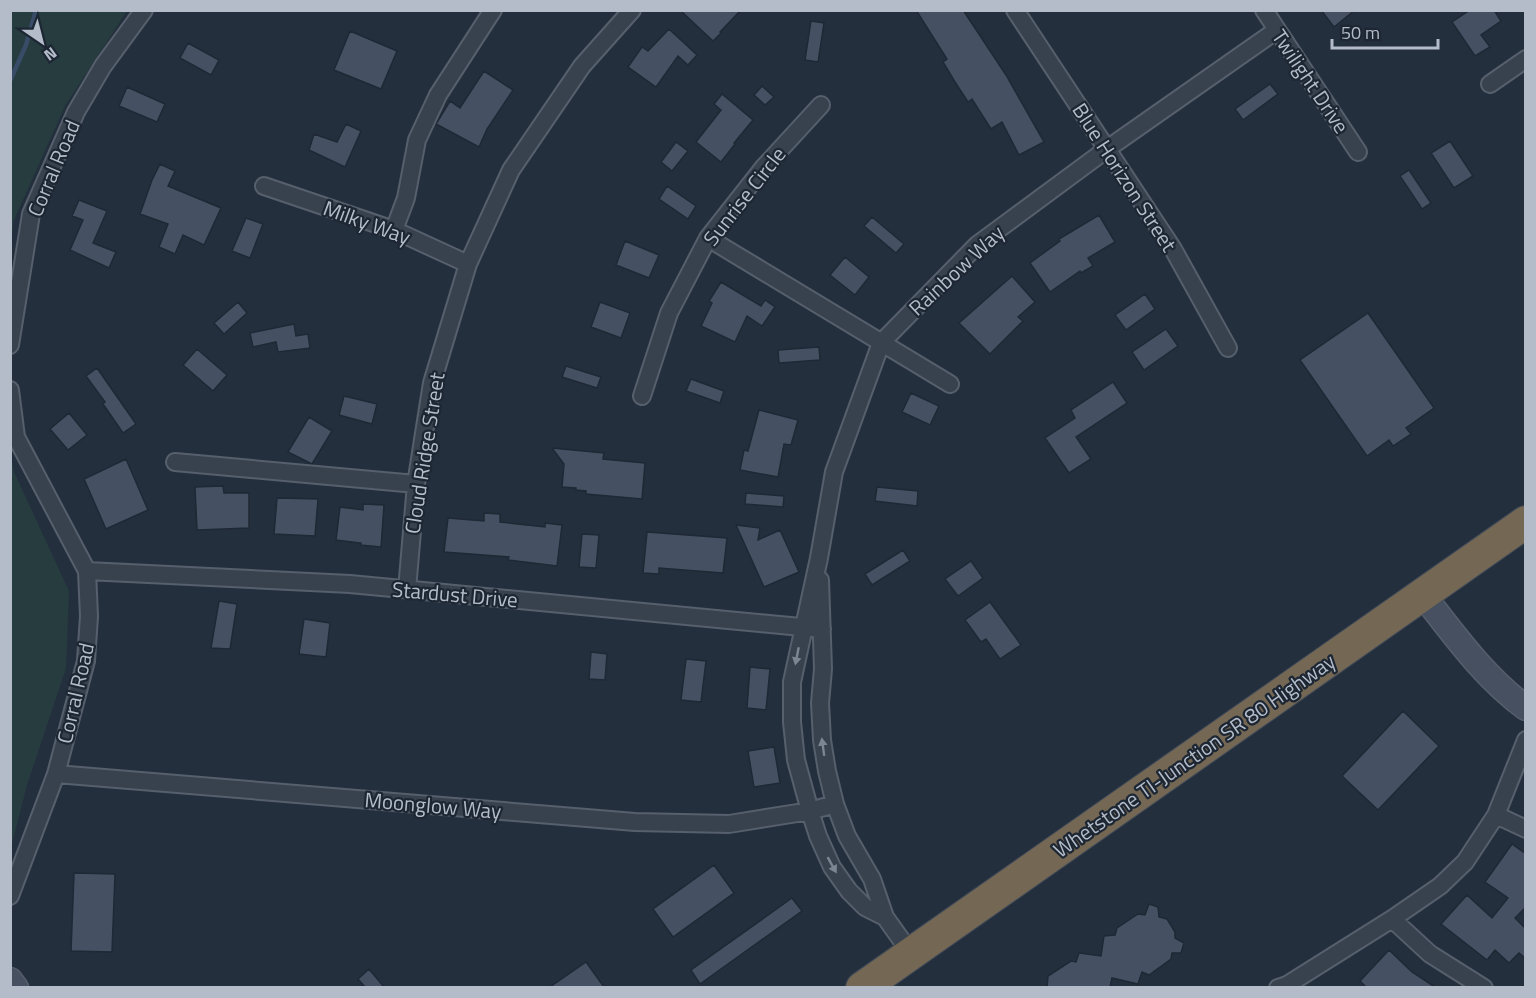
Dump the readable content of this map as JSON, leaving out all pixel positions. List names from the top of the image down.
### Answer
{
  "streets": {
    "highway": ["Whetstone TI-Junction SR 80 Highway"],
    "street": [
      "Twilight Drive",
      "Corral Road",
      "Blue Horizon Street",
      "Sunrise Circle",
      "Milky Way",
      "Rainbow Way",
      "Cloud Ridge Street",
      "Stardust Drive",
      "Moonglow Way"
    ]
  },
  "crossings": [
    ["Twilight Drive", "Rainbow Way"],
    ["Corral Road", "Stardust Drive"],
    ["Corral Road", "Moonglow Way"],
    ["Blue Horizon Street", "Rainbow Way"],
    ["Milky Way", "Cloud Ridge Street"],
    ["Rainbow Way", "Stardust Drive"],
    ["Rainbow Way", "Whetstone TI-Junction SR 80 Highway"],
    ["Rainbow Way", "Moonglow Way"],
    ["Cloud Ridge Street", "Stardust Drive"]
  ],
  "scale_bar": "50 m",
  "north": "bottom right"
}
